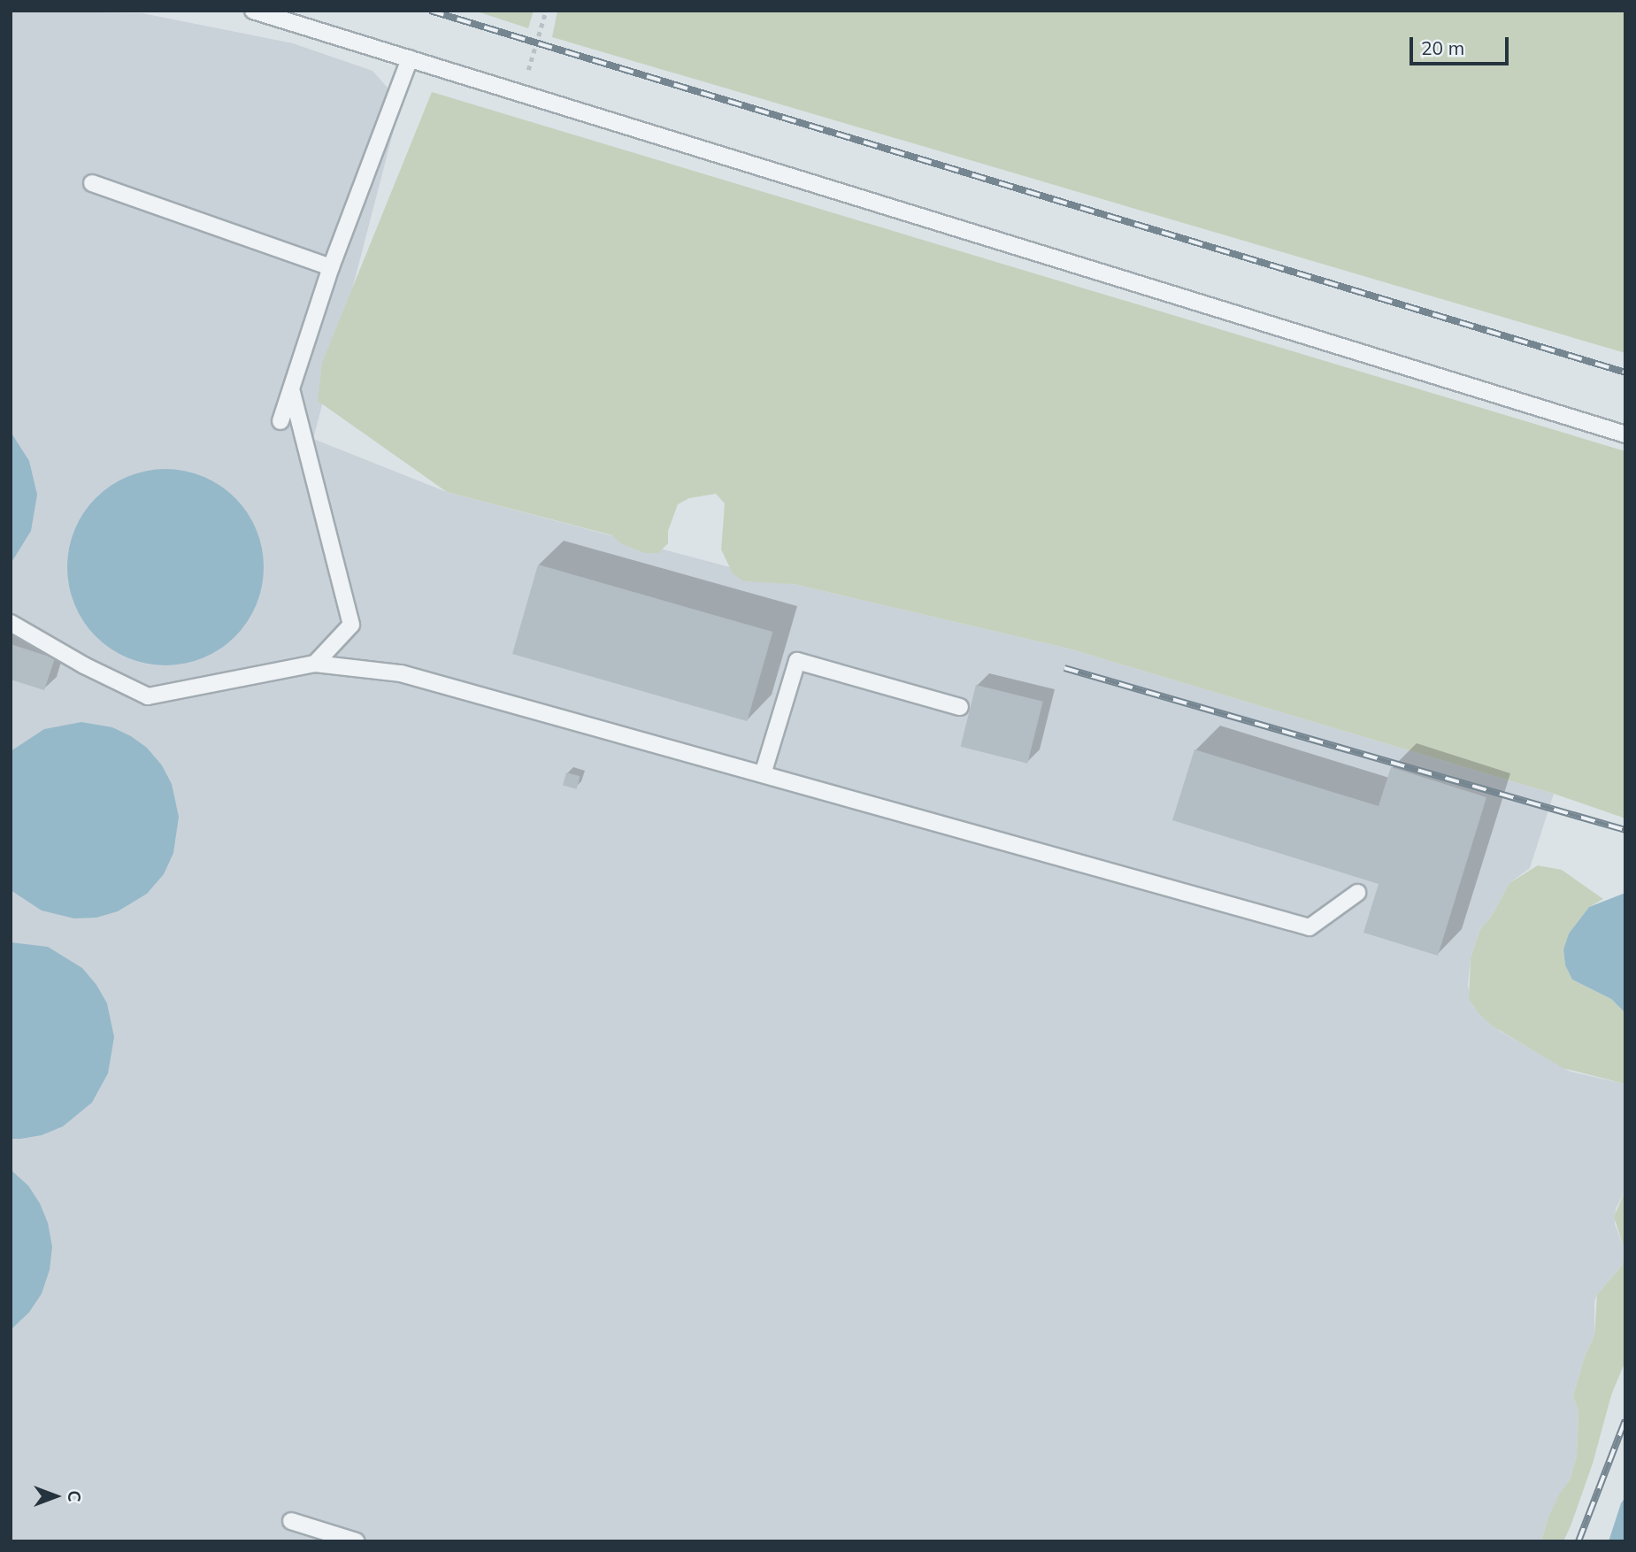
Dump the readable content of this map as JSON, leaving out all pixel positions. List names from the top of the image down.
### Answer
{
  "scale_bar": "20 m",
  "north": "right"
}
